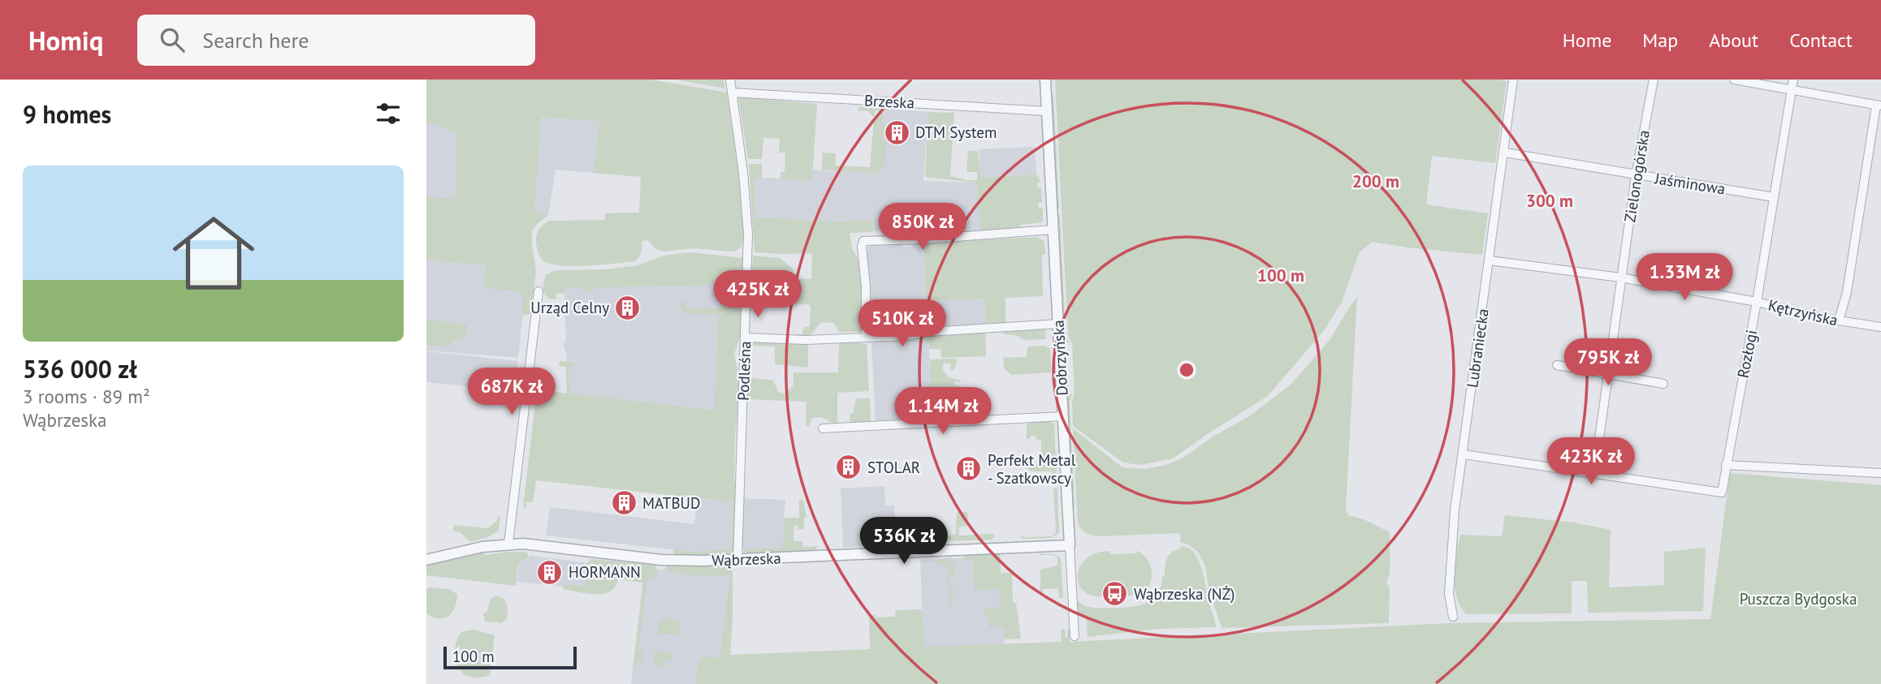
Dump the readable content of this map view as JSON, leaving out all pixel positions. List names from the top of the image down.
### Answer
{
  "streets": {
    "street": [
      "Brzeska",
      "Zielonogórska",
      "Jaśminowa",
      "Kętrzyńska",
      "Lubraniecka",
      "Rozłogi",
      "Dobrzyńska",
      "Podleśna",
      "Wąbrzeska"
    ]
  },
  "crossings": [
    ["Brzeska", "Dobrzyńska"],
    ["Brzeska", "Podleśna"],
    ["Zielonogórska", "Jaśminowa"],
    ["Zielonogórska", "Kętrzyńska"],
    ["Zielonogórska", "Rozłogi"],
    ["Jaśminowa", "Lubraniecka"],
    ["Jaśminowa", "Rozłogi"],
    ["Kętrzyńska", "Lubraniecka"],
    ["Kętrzyńska", "Rozłogi"],
    ["Dobrzyńska", "Wąbrzeska"],
    ["Podleśna", "Wąbrzeska"]
  ],
  "parks": ["Puszcza Bydgoska"],
  "places": {
    "building": [
      "DTM System",
      "Urząd Celny",
      "STOLAR",
      "Perfekt Metal - Szatkowscy",
      "MATBUD",
      "HORMANN"
    ],
    "bus stop": ["Wąbrzeska (NŻ)"]
  },
  "scale_bar": "100 m",
  "page": {
    "header": "Homiq",
    "search": "Search here",
    "nav": [
      "Home",
      "Map",
      "About",
      "Contact"
    ],
    "heading": "9 homes",
    "list": [
      {
        "name": "536 000 zł",
        "note": "3 rooms · 89 m² · Wąbrzeska"
      }
    ],
    "price": [
      "850K zł",
      "1.33M zł",
      "425K zł",
      "510K zł",
      "795K zł",
      "687K zł",
      "1.14M zł",
      "423K zł",
      "536K zł"
    ],
    "scale": "100 m"
  },
  "rings": ["200 m", "300 m", "100 m"]
}
